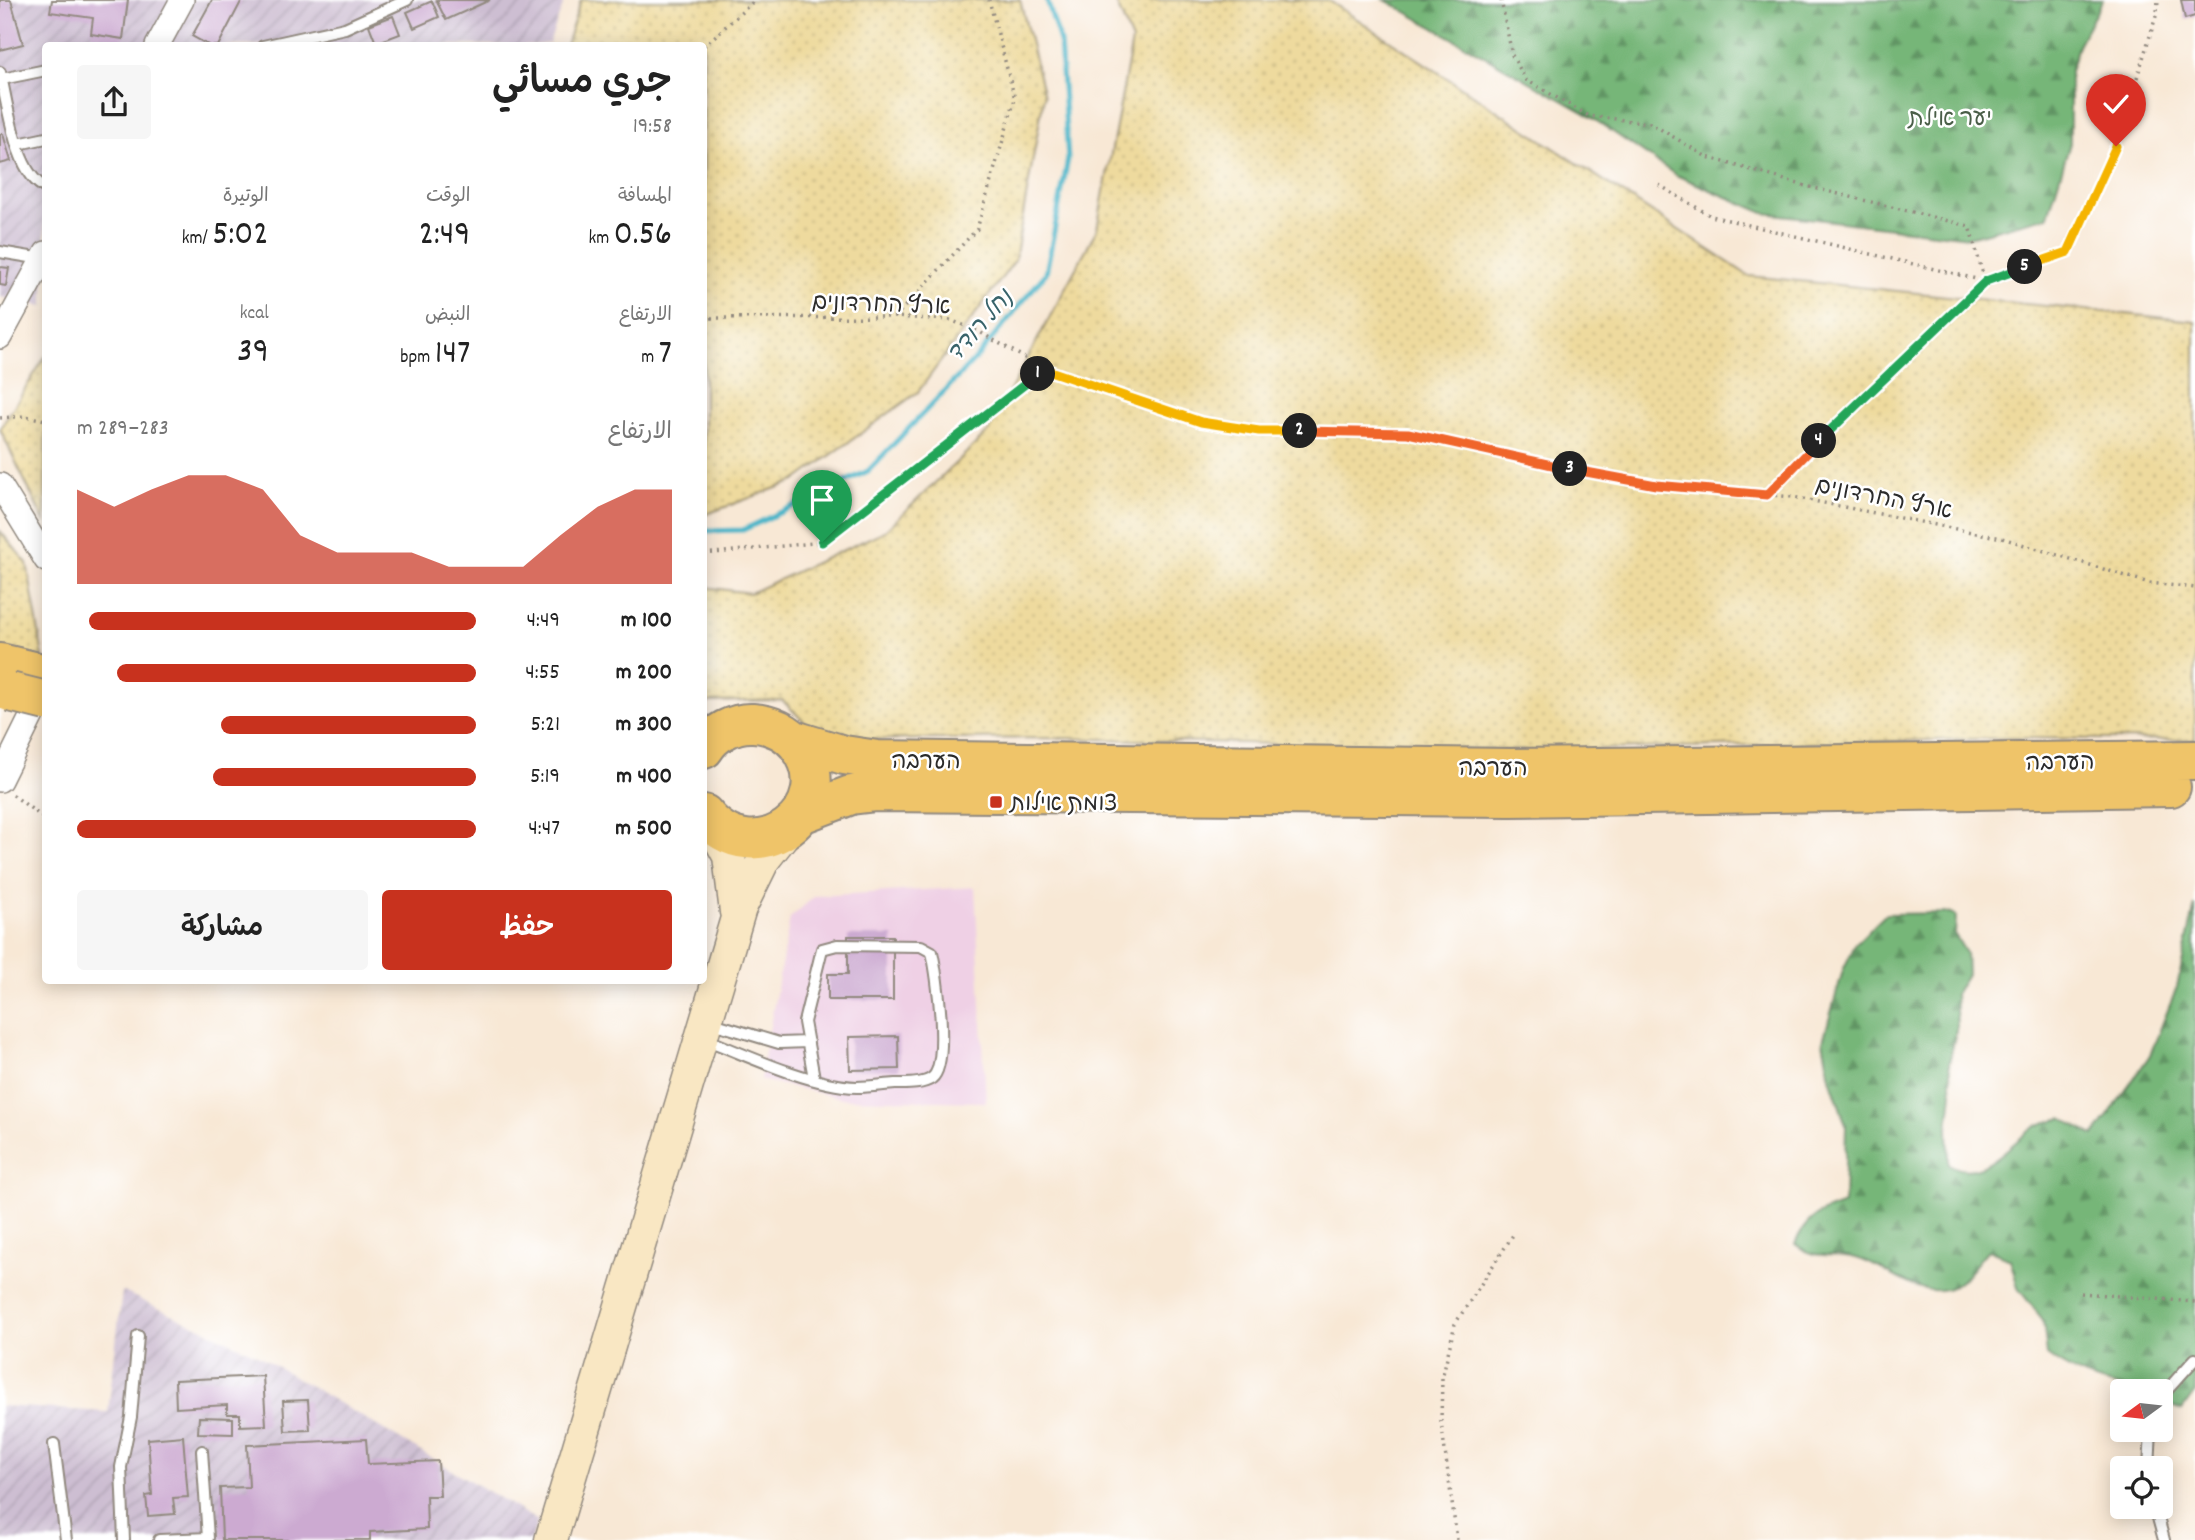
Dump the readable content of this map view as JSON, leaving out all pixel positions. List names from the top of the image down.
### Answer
{
  "streets": {
    "highway": ["הערבה"],
    "path": ["ארץ החרדונים"]
  },
  "water": ["נחל רודד"],
  "parks": ["יער אילת"],
  "places": {
    "transit": ["צומת אילות"]
  },
  "north": "left",
  "page": {
    "heading": ["جري مسائي", "19:58"],
    "stats": [
      ["المسافة", "0.56 km"],
      ["الوقت", "2:49"],
      ["الوتيرة", "5:02 /km"],
      ["الارتفاع", "7 m"],
      ["النبض", "147 bpm"],
      ["kcal", "39"]
    ],
    "pins": [
      "5",
      "1",
      "2",
      "4",
      "3"
    ],
    "chart": ["الارتفاع", "283–289 m"],
    "list": [
      {
        "name": "100 m",
        "note": "4:49"
      },
      {
        "name": "200 m",
        "note": "4:55"
      },
      {
        "name": "300 m",
        "note": "5:21"
      },
      {
        "name": "400 m",
        "note": "5:19"
      },
      {
        "name": "500 m",
        "note": "4:47"
      }
    ],
    "buttons": ["حفظ", "مشاركة"]
  }
}
